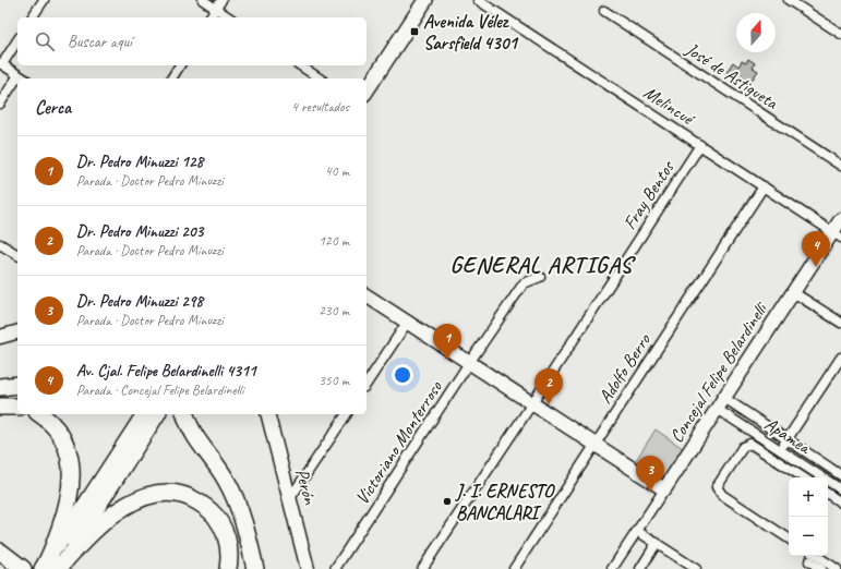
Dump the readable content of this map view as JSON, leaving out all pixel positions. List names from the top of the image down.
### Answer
{
  "streets": {
    "main road": ["Concejal Felipe Belardinelli", "Perón"],
    "street": [
      "José de Astigueta",
      "Melincué",
      "Fray Bentos",
      "Adolfo Berro",
      "Apamea",
      "Victoriano Monterroso"
    ]
  },
  "crossings": [
    ["Melincué", "Fray Bentos"],
    ["Melincué", "Adolfo Berro"],
    ["Melincué", "Concejal Felipe Belardinelli"],
    ["Concejal Felipe Belardinelli", "Apamea"]
  ],
  "districts": ["GENERAL ARTIGAS"],
  "places": {
    "transit": ["Avenida Vélez Sarsfield 4301"],
    "other": ["J. I. ERNESTO BANCALARI"]
  },
  "north": "top",
  "page": {
    "search": "Buscar aquí",
    "heading": ["Cerca", "4 resultados"],
    "list": [
      {
        "mark": "1",
        "name": "Dr. Pedro Minuzzi 128",
        "note": "Parada · Doctor Pedro Minuzzi",
        "value": "40 m"
      },
      {
        "mark": "2",
        "name": "Dr. Pedro Minuzzi 203",
        "note": "Parada · Doctor Pedro Minuzzi",
        "value": "120 m"
      },
      {
        "mark": "3",
        "name": "Dr. Pedro Minuzzi 298",
        "note": "Parada · Doctor Pedro Minuzzi",
        "value": "230 m"
      },
      {
        "mark": "4",
        "name": "Av. Cjal. Felipe Belardinelli 4311",
        "note": "Parada · Concejal Felipe Belardinelli",
        "value": "350 m"
      }
    ],
    "pins": [
      "4",
      "1",
      "2",
      "3"
    ],
    "map_buttons": ["+", "−"]
  }
}
